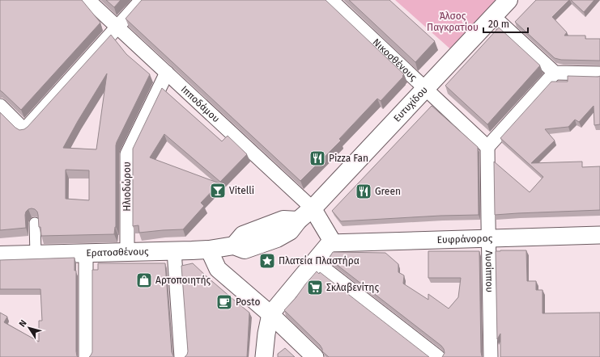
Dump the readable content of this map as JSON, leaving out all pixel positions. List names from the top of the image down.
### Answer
{
  "streets": {
    "main road": ["Ευτυχίδου", "Ερατοσθένους"],
    "street": [
      "Νικοσθένους",
      "Ιπποδάμου",
      "Ηλιοδώρου",
      "Ευφράνορος",
      "Λυσίππου"
    ]
  },
  "crossings": [
    ["Νικοσθένους", "Ευτυχίδου"],
    ["Νικοσθένους", "Λυσίππου"],
    ["Ιπποδάμου", "Ευτυχίδου"],
    ["Ιπποδάμου", "Ηλιοδώρου"],
    ["Ιπποδάμου", "Ερατοσθένους"],
    ["Ευτυχίδου", "Ερατοσθένους"],
    ["Ηλιοδώρου", "Ερατοσθένους"],
    ["Ευφράνορος", "Λυσίππου"]
  ],
  "parks": ["Άλσος Παγκρατίου"],
  "places": {
    "restaurant": ["Pizza Fan", "Green"],
    "bar": ["Vitelli"],
    "place": ["Πλατεία Πλαστήρα"],
    "shop": ["Αρτοποιητής"],
    "supermarket": ["Σκλαβενίτης"],
    "cafe": ["Posto"]
  },
  "scale_bar": "20 m",
  "north": "top left"
}
